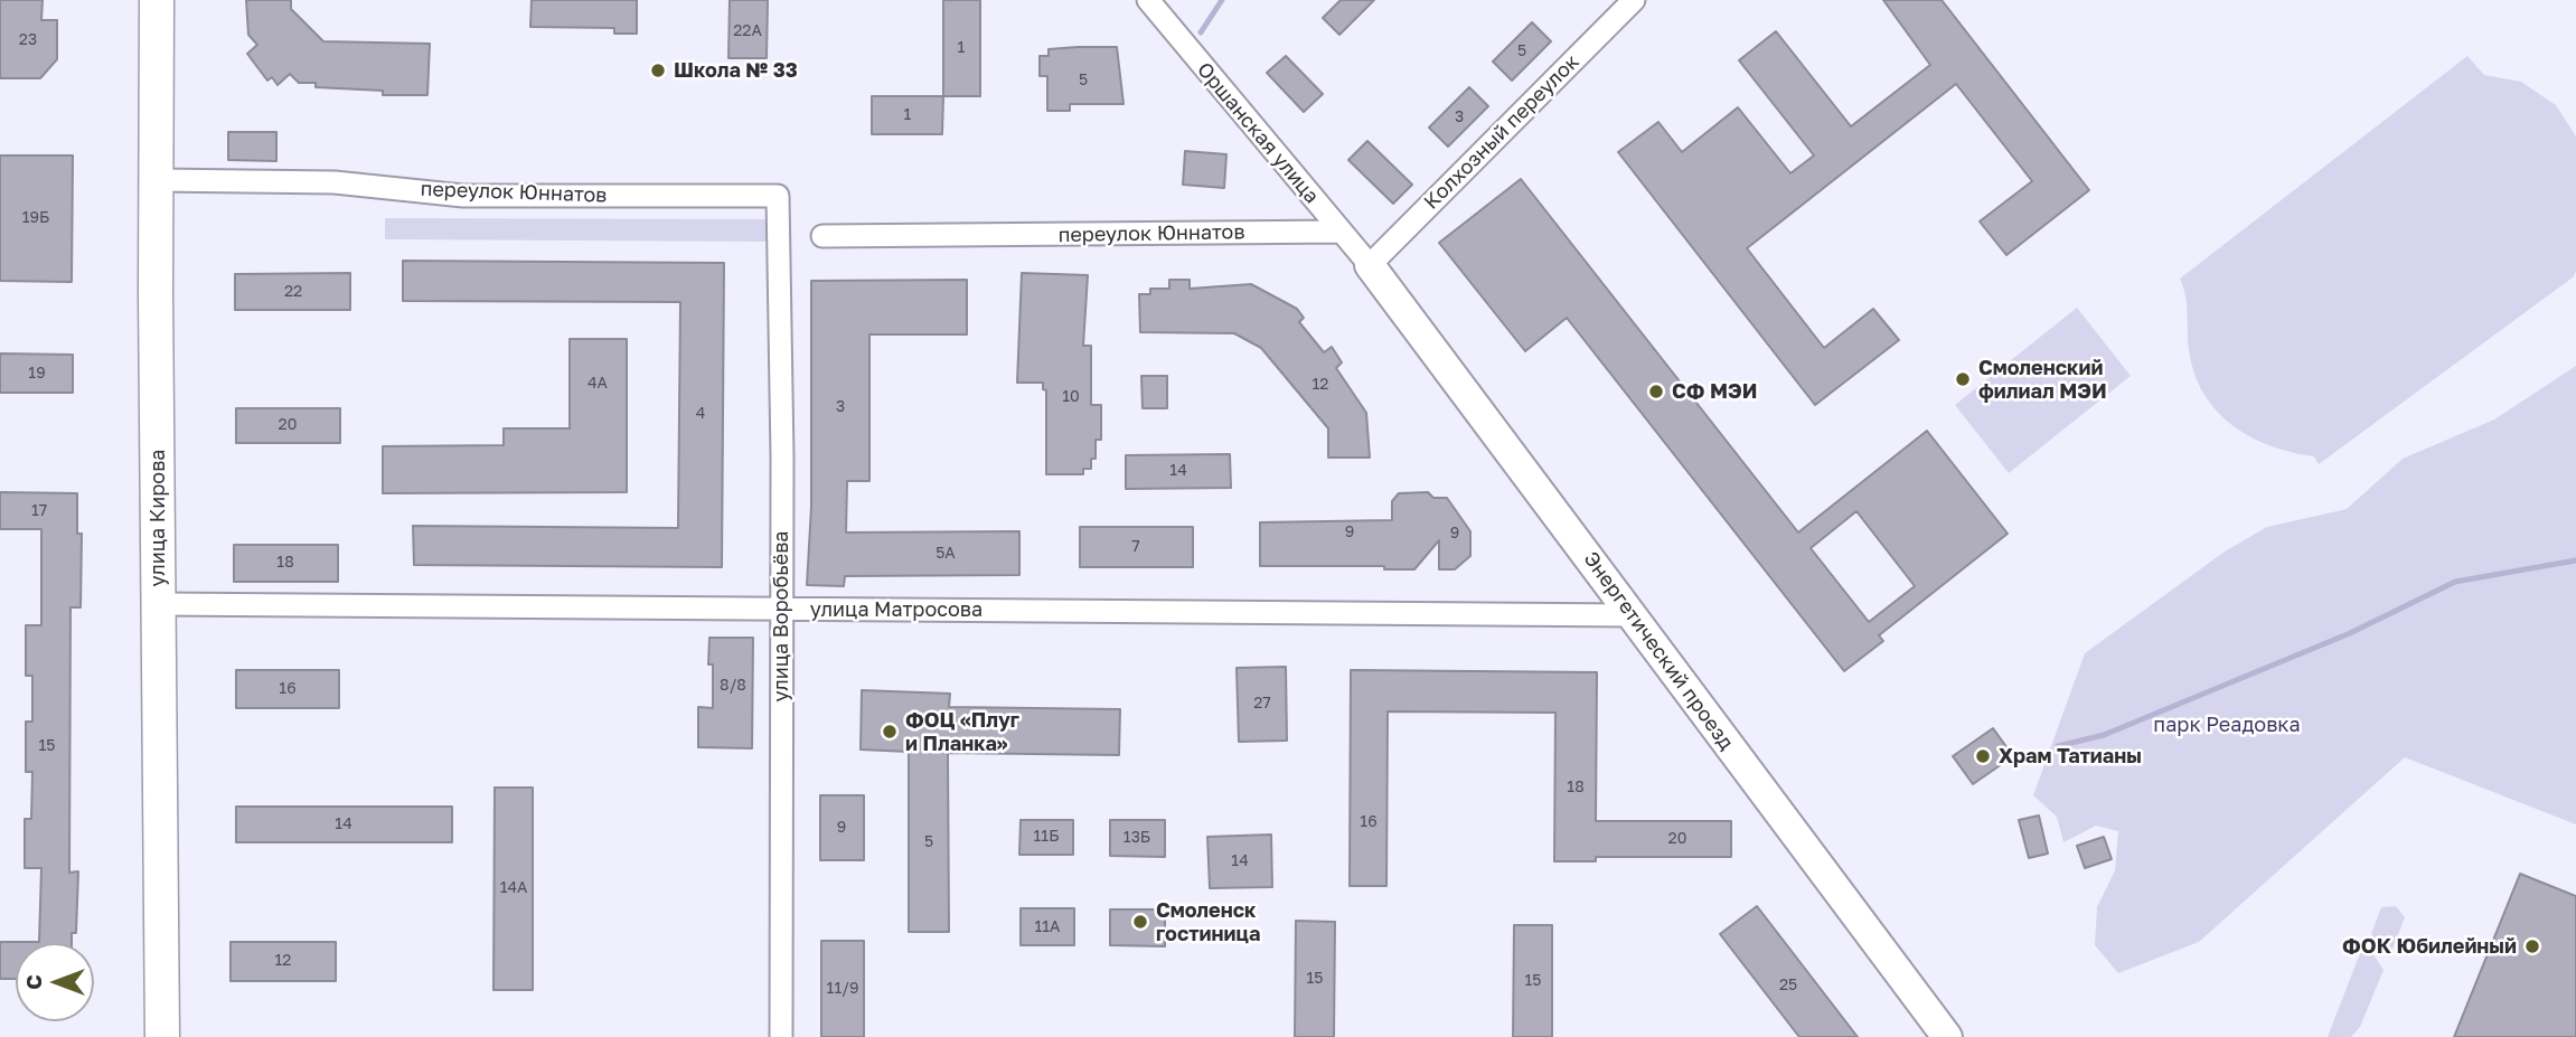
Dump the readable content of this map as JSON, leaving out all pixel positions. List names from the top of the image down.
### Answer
{
  "streets": {
    "main road": ["улица Кирова"],
    "street": [
      "Колхозный переулок",
      "Оршанская улица",
      "переулок Юннатов",
      "улица Матросова",
      "улица Воробьёва",
      "Энергетический проезд"
    ]
  },
  "crossings": [
    ["Колхозный переулок", "Оршанская улица"],
    ["Колхозный переулок", "Энергетический проезд"],
    ["Оршанская улица", "переулок Юннатов"],
    ["Оршанская улица", "Энергетический проезд"],
    ["переулок Юннатов", "улица Кирова"],
    ["переулок Юннатов", "улица Воробьёва"],
    ["улица Кирова", "улица Матросова"],
    ["улица Матросова", "улица Воробьёва"],
    ["улица Матросова", "Энергетический проезд"]
  ],
  "parks": ["парк Реадовка"],
  "places": [
    "Школа № 33",
    "Смоленский филиал МЭИ",
    "СФ МЭИ",
    "ФОЦ «Плуг и Планка»",
    "Храм Татианы",
    "Смоленск гостиница",
    "ФОК Юбилейный"
  ],
  "house_numbers": [
    "22А",
    "23",
    "1",
    "5",
    "5",
    "1",
    "3",
    "19Б",
    "22",
    "19",
    "4А",
    "12",
    "10",
    "3",
    "4",
    "20",
    "14",
    "17",
    "9",
    "9",
    "7",
    "5А",
    "18",
    "8/8",
    "16",
    "27",
    "15",
    "18",
    "16",
    "14",
    "9",
    "11Б",
    "13Б",
    "20",
    "5",
    "14",
    "14А",
    "11А",
    "12",
    "15",
    "15",
    "25",
    "11/9"
  ],
  "north": "left"
}
